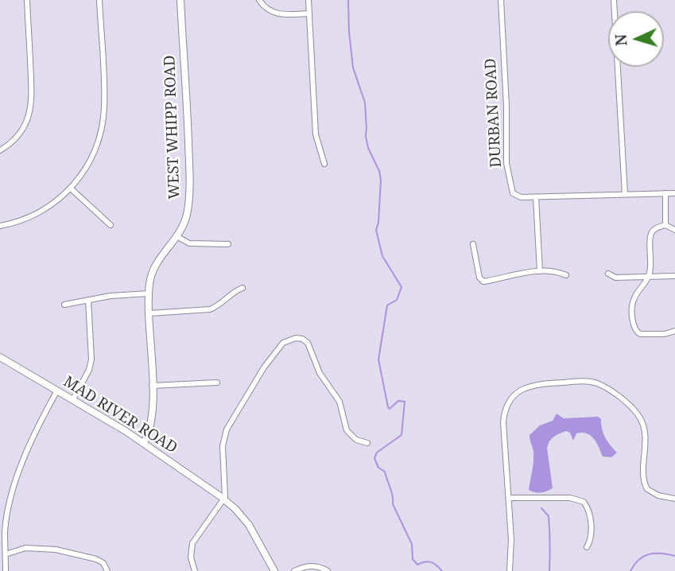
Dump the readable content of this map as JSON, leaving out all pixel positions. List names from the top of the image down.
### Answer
{
  "streets": {
    "street": ["DURBAN ROAD", "WEST WHIPP ROAD", "MAD RIVER ROAD"]
  },
  "crossings": [
    ["WEST WHIPP ROAD", "MAD RIVER ROAD"]
  ],
  "north": "left"
}
